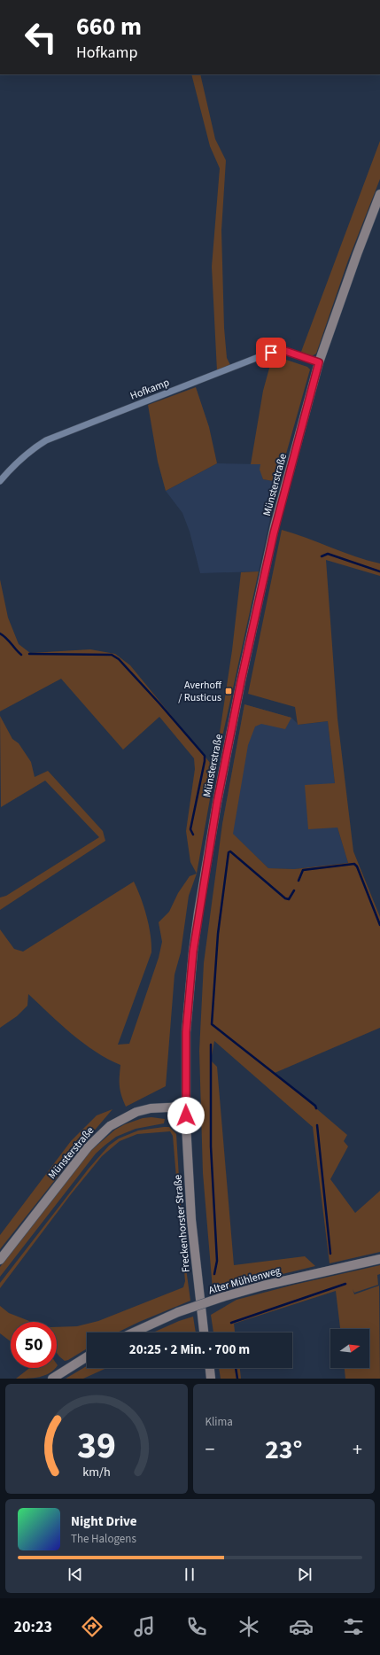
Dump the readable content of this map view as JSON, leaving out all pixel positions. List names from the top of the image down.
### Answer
{
  "streets": {
    "main road": ["Münsterstraße", "Freckenhorster Straße", "Alter Mühlenweg"],
    "street": ["Hofkamp"]
  },
  "crossings": [
    ["Hofkamp", "Münsterstraße"],
    ["Münsterstraße", "Freckenhorster Straße"]
  ],
  "places": {
    "transit": ["Averhoff / Rusticus"]
  },
  "north": "right",
  "page": {
    "turn": ["660 m", "Hofkamp"],
    "limit": "50",
    "trip": "20:25 · 2 Min. · 700 m",
    "tile": "Klima",
    "heat": ["−", "23°", "+"],
    "song": ["Night Drive", "The Halogens"],
    "tabs": "20:23",
    "gauge": ["39", "km/h"]
  }
}
